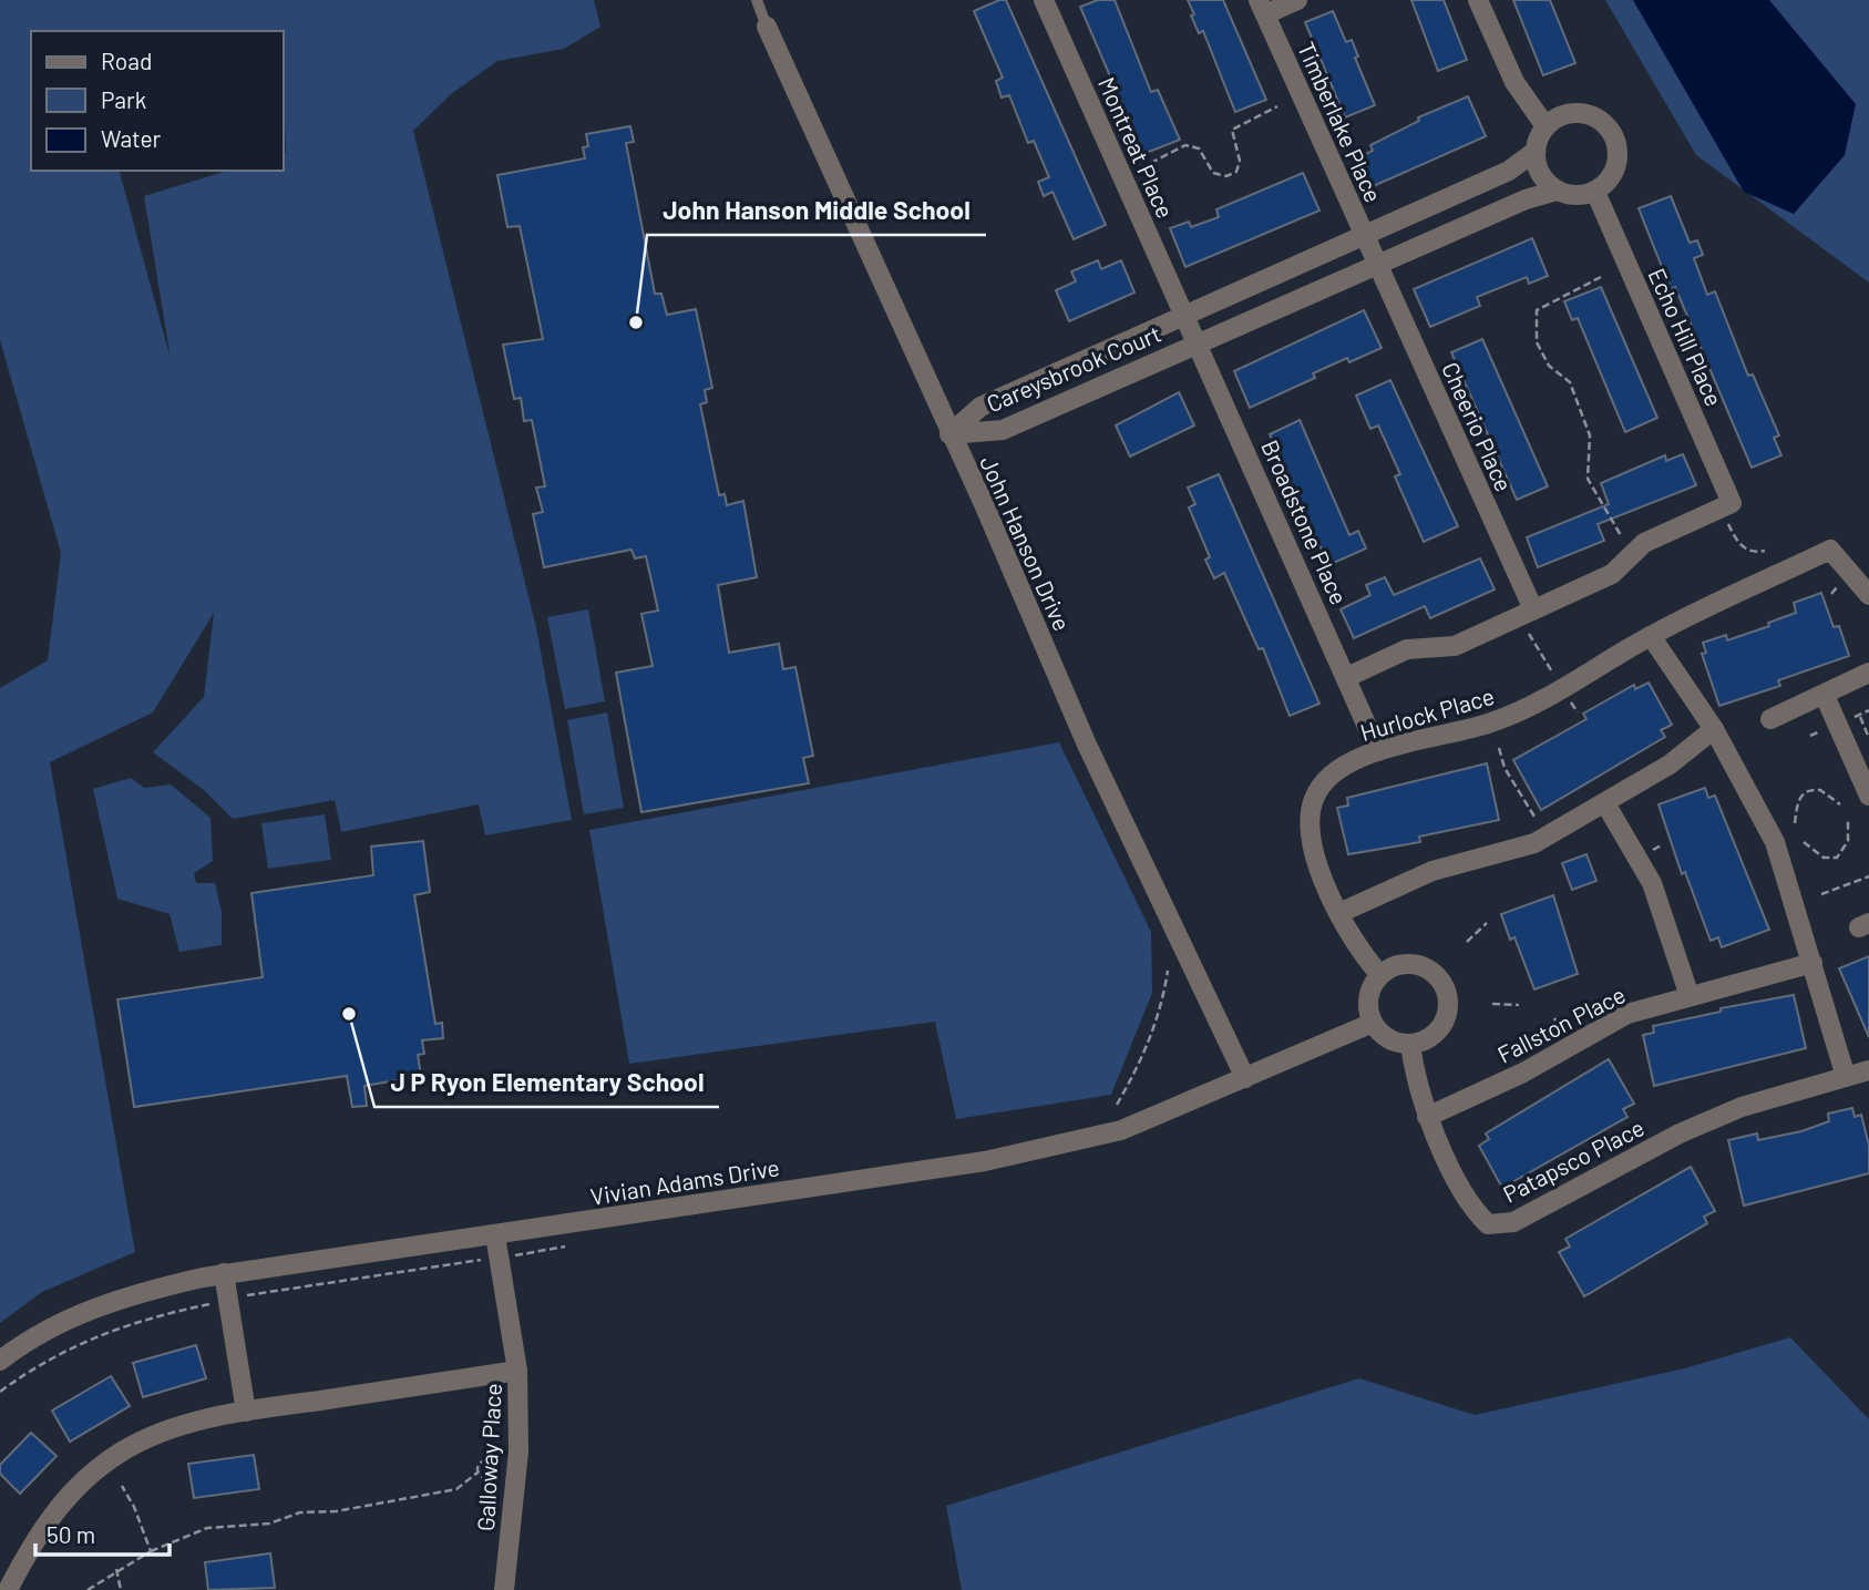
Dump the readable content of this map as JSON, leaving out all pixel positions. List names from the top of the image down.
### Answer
{
  "streets": {
    "street": [
      "Timberlake Place",
      "Montreat Place",
      "Echo Hill Place",
      "Careysbrook Court",
      "Cheerio Place",
      "Broadstone Place",
      "John Hanson Drive",
      "Hurlock Place",
      "Fallston Place",
      "Patapsco Place",
      "Vivian Adams Drive",
      "Galloway Place"
    ]
  },
  "crossings": [
    ["Timberlake Place", "Careysbrook Court"],
    ["Timberlake Place", "Cheerio Place"],
    ["Montreat Place", "Careysbrook Court"],
    ["Montreat Place", "Broadstone Place"],
    ["Echo Hill Place", "Careysbrook Court"],
    ["Careysbrook Court", "Cheerio Place"],
    ["Careysbrook Court", "Broadstone Place"],
    ["Careysbrook Court", "John Hanson Drive"],
    ["Broadstone Place", "Hurlock Place"],
    ["John Hanson Drive", "Vivian Adams Drive"],
    ["Hurlock Place", "Patapsco Place"],
    ["Hurlock Place", "Vivian Adams Drive"],
    ["Fallston Place", "Patapsco Place"],
    ["Patapsco Place", "Vivian Adams Drive"],
    ["Vivian Adams Drive", "Galloway Place"]
  ],
  "places": ["John Hanson Middle School", "J P Ryon Elementary School"],
  "legend": ["Road", "Park", "Water"],
  "scale_bar": "50 m"
}
